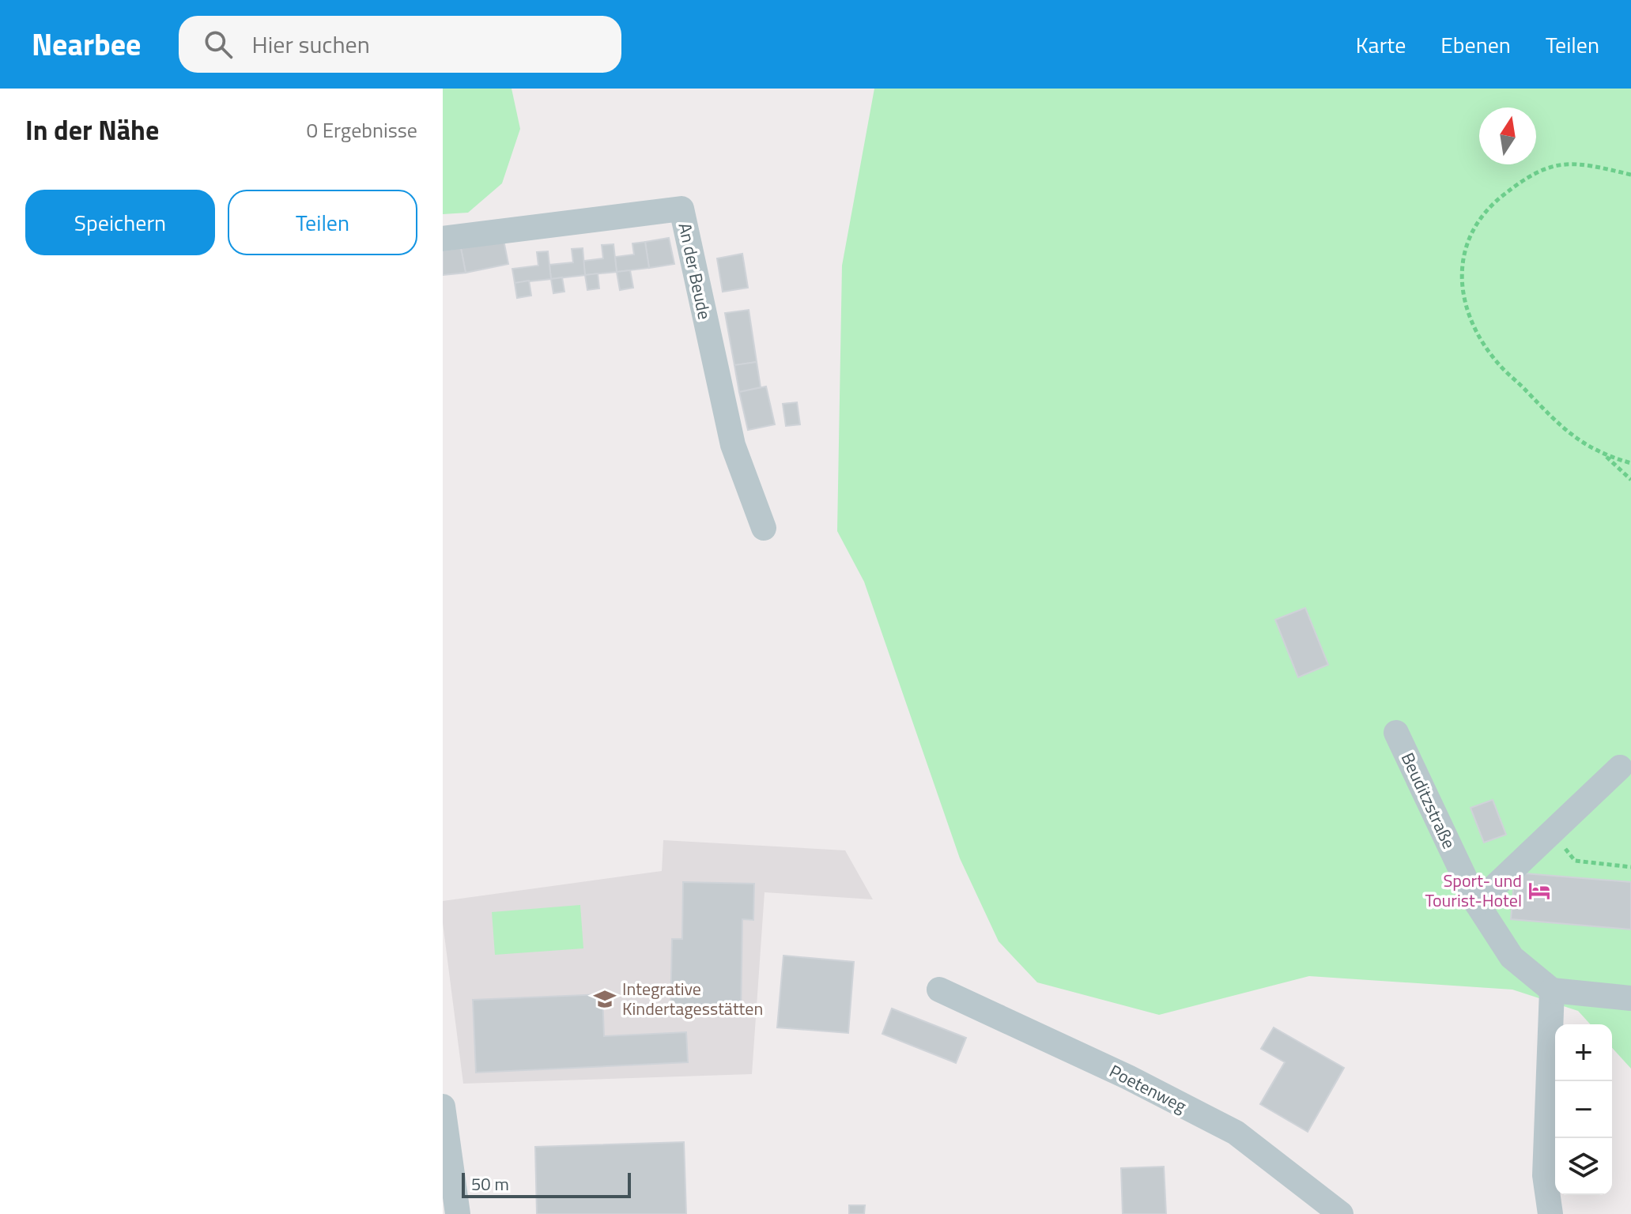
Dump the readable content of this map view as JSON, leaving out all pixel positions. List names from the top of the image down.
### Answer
{
  "streets": {
    "street": ["An der Beude", "Beuditzstraße", "Poetenweg"]
  },
  "places": {
    "hotel": ["Sport- und Tourist-Hotel"],
    "school or university": ["Integrative Kindertagesstätten"]
  },
  "scale_bar": "50 m",
  "north": "top",
  "page": {
    "header": "Nearbee",
    "search": "Hier suchen",
    "nav": ["Karte", "Ebenen", "Teilen"],
    "heading": ["In der Nähe", "0 Ergebnisse"],
    "buttons": ["Speichern", "Teilen"],
    "map_buttons": ["+", "−"],
    "scale": "50 m"
  }
}
